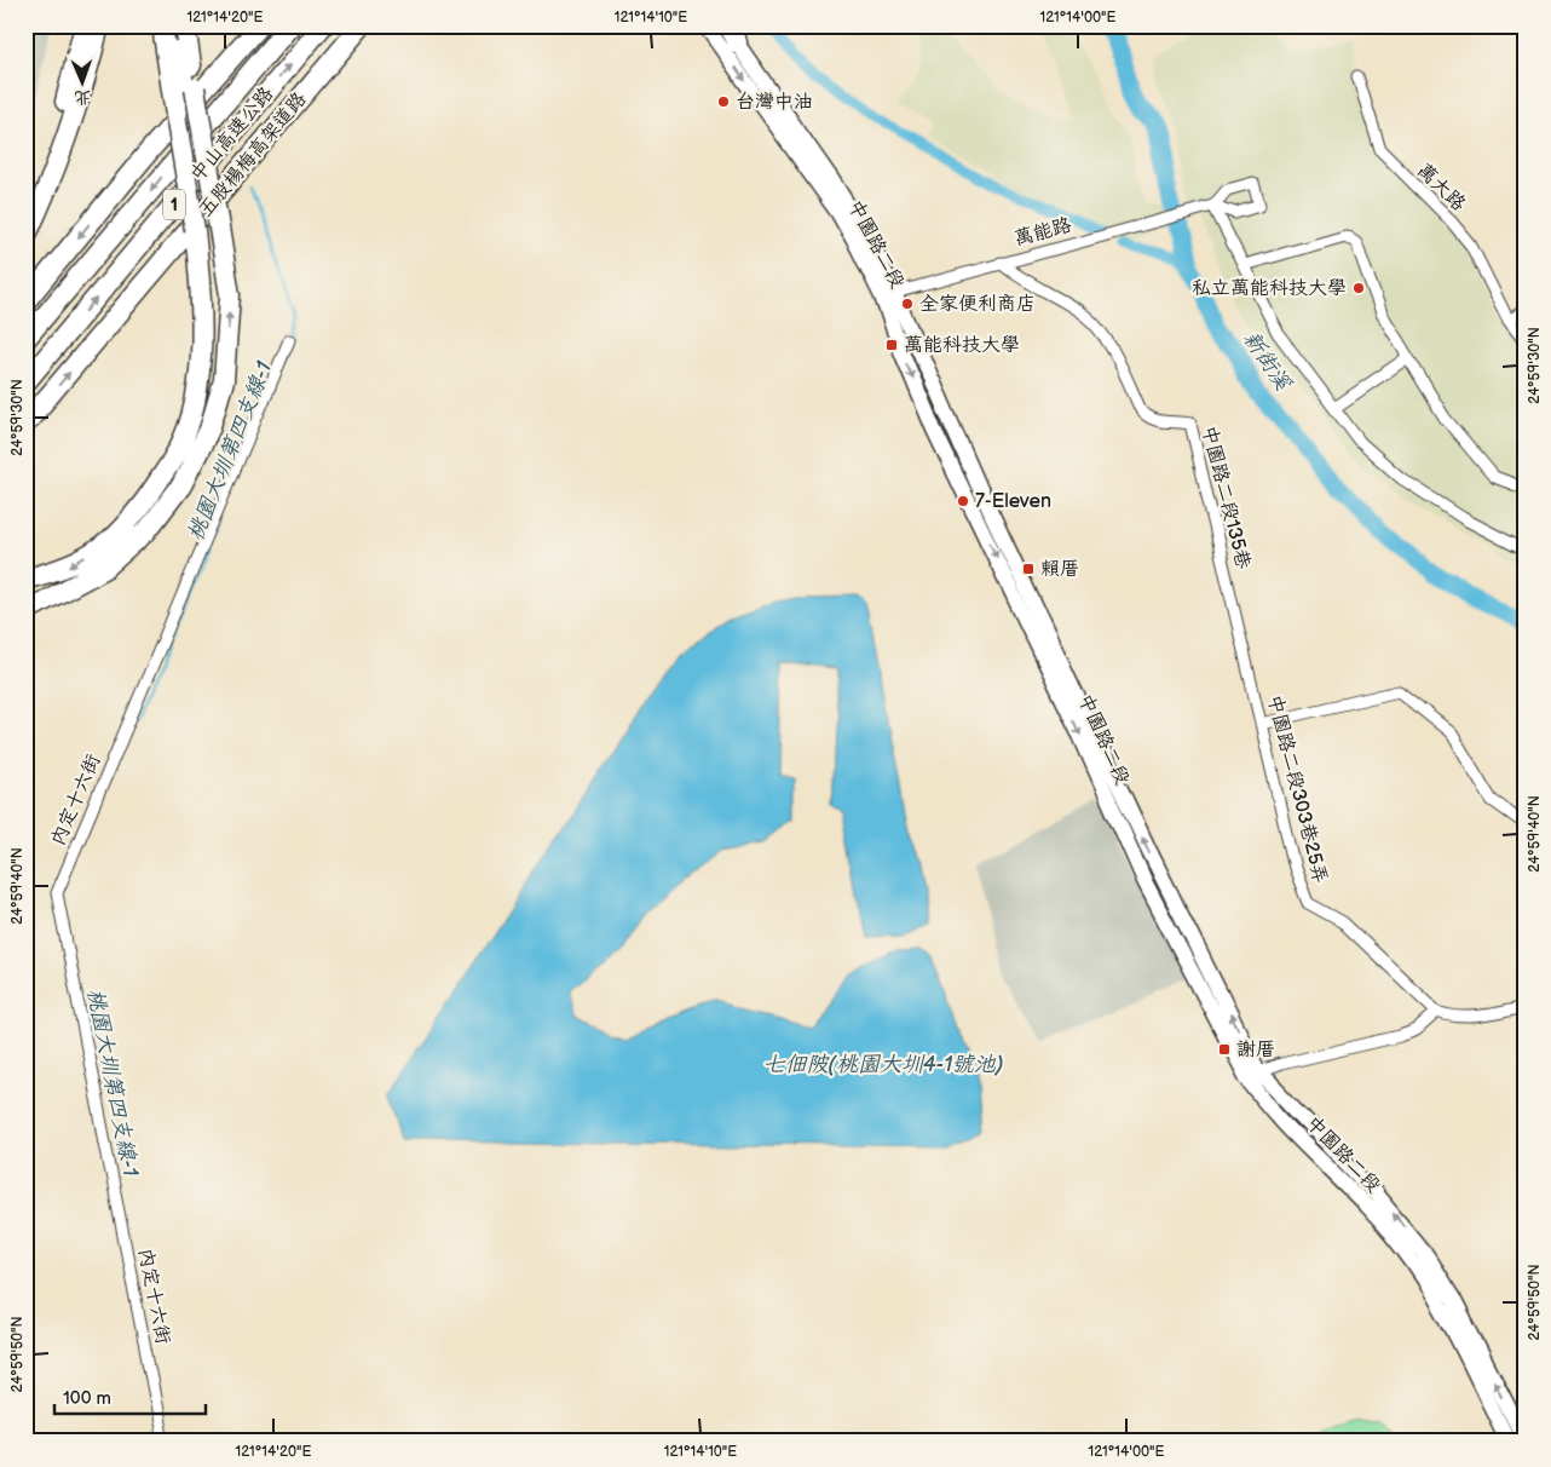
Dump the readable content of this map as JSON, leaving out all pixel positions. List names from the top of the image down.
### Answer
{
  "streets": {
    "highway": ["中山高速公路", "五股楊梅高架道路", "1"],
    "main road": ["中園路二段"],
    "street": [
      "萬大路",
      "萬能路",
      "中園路二段135巷",
      "中園路二段303巷25弄",
      "內定十六街"
    ]
  },
  "crossings": [
    ["萬能路", "中園路二段"],
    ["萬能路", "中園路二段135巷"],
    ["中園路二段135巷", "中園路二段303巷25弄"]
  ],
  "water": ["新街溪", "桃園大圳第四支線-1", "七佃陂(桃園大圳4-1號池)"],
  "places": {
    "other": [
      "台灣中油",
      "私立萬能科技大學",
      "全家便利商店",
      "7-Eleven"
    ],
    "transit": ["萬能科技大學", "賴厝", "謝厝"]
  },
  "scale_bar": "100 m",
  "north": "bottom",
  "coordinates": [
    "121°14'20\"E",
    "121°14'10\"E",
    "121°14'00\"E",
    "24°59'30\"N",
    "24°59'40\"N",
    "24°59'50\"N"
  ]
}
